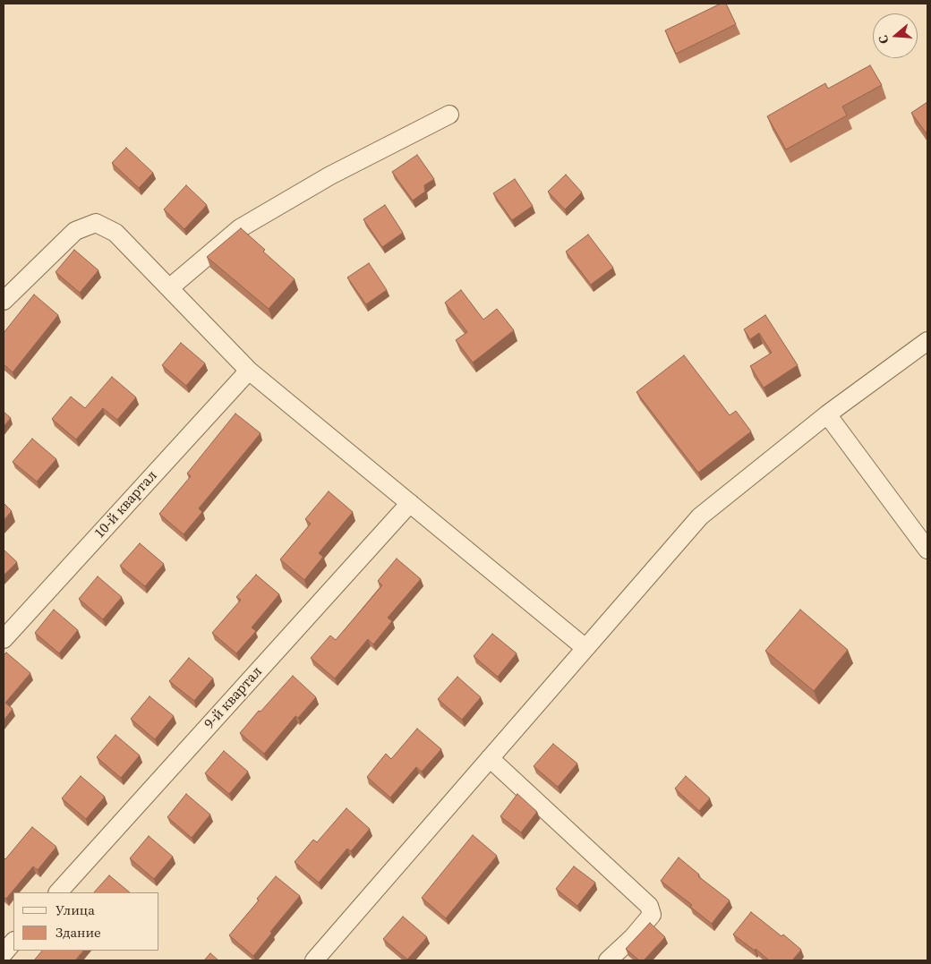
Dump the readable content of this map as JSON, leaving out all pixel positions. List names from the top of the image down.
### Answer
{
  "streets": {
    "street": ["10-й квартал", "9-й квартал"]
  },
  "legend": ["Улица", "Здание"],
  "north": "left"
}
